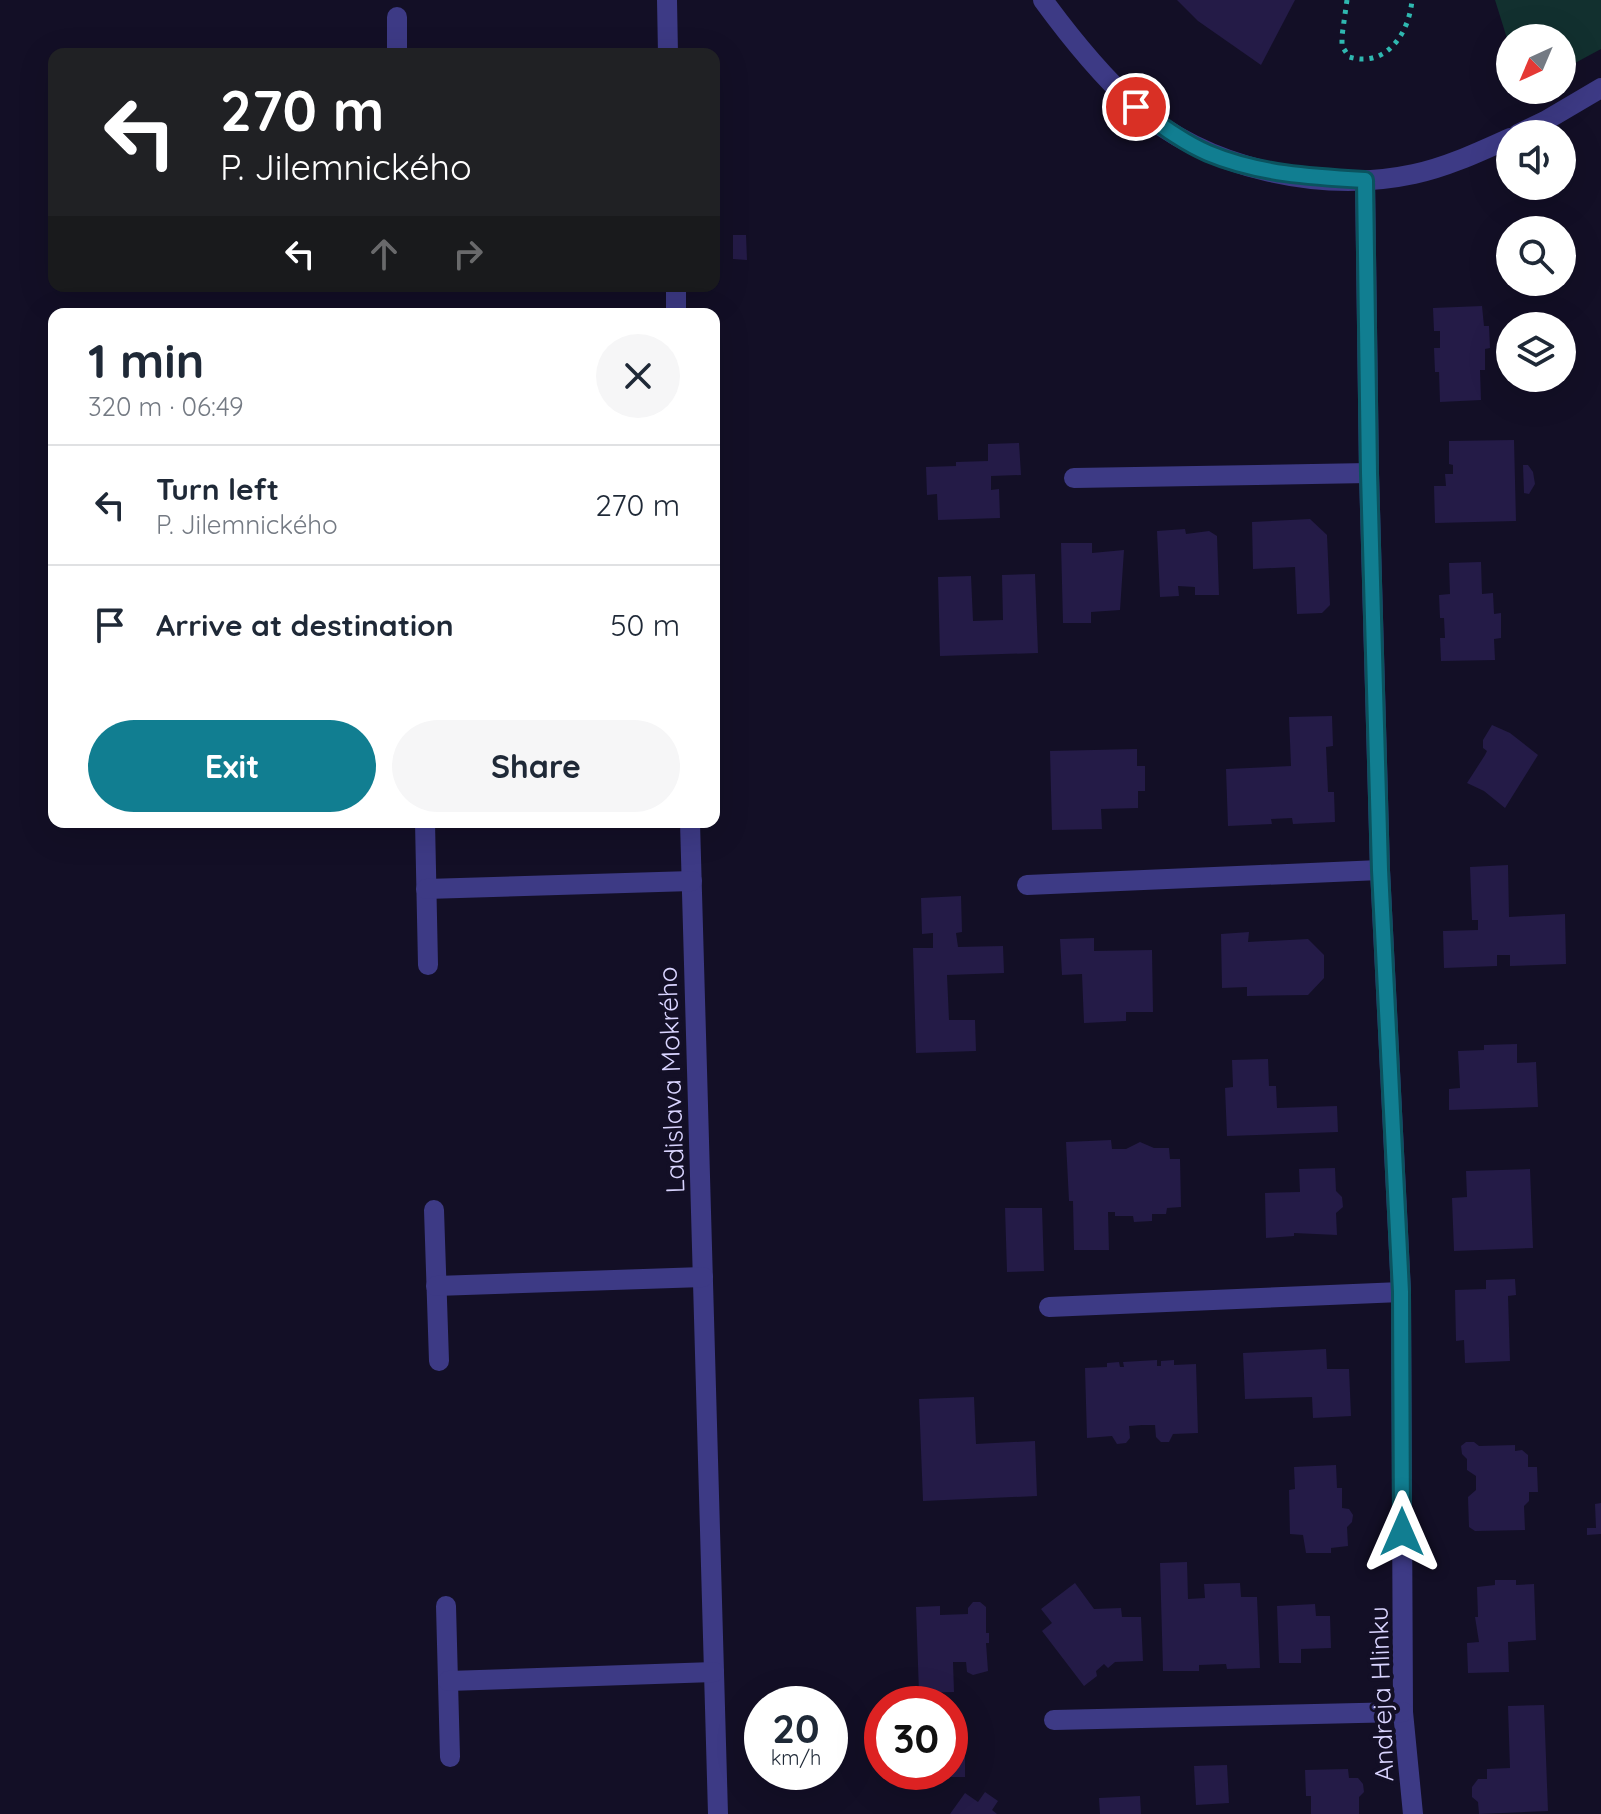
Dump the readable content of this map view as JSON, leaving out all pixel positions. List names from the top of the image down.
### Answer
{
  "streets": {
    "street": ["Ladislava Mokrého", "Andreja Hlinku"]
  },
  "north": "bottom left",
  "page": {
    "turn": ["270 m", "P. Jilemnického"],
    "heading": ["1 min", "320 m · 06:49"],
    "list": [
      {
        "name": "Turn left",
        "note": "P. Jilemnického",
        "value": "270 m"
      },
      {
        "name": "Arrive at destination",
        "value": "50 m"
      }
    ],
    "buttons": ["Exit", "Share"],
    "speed": "20 km/h",
    "limit": "30"
  }
}
